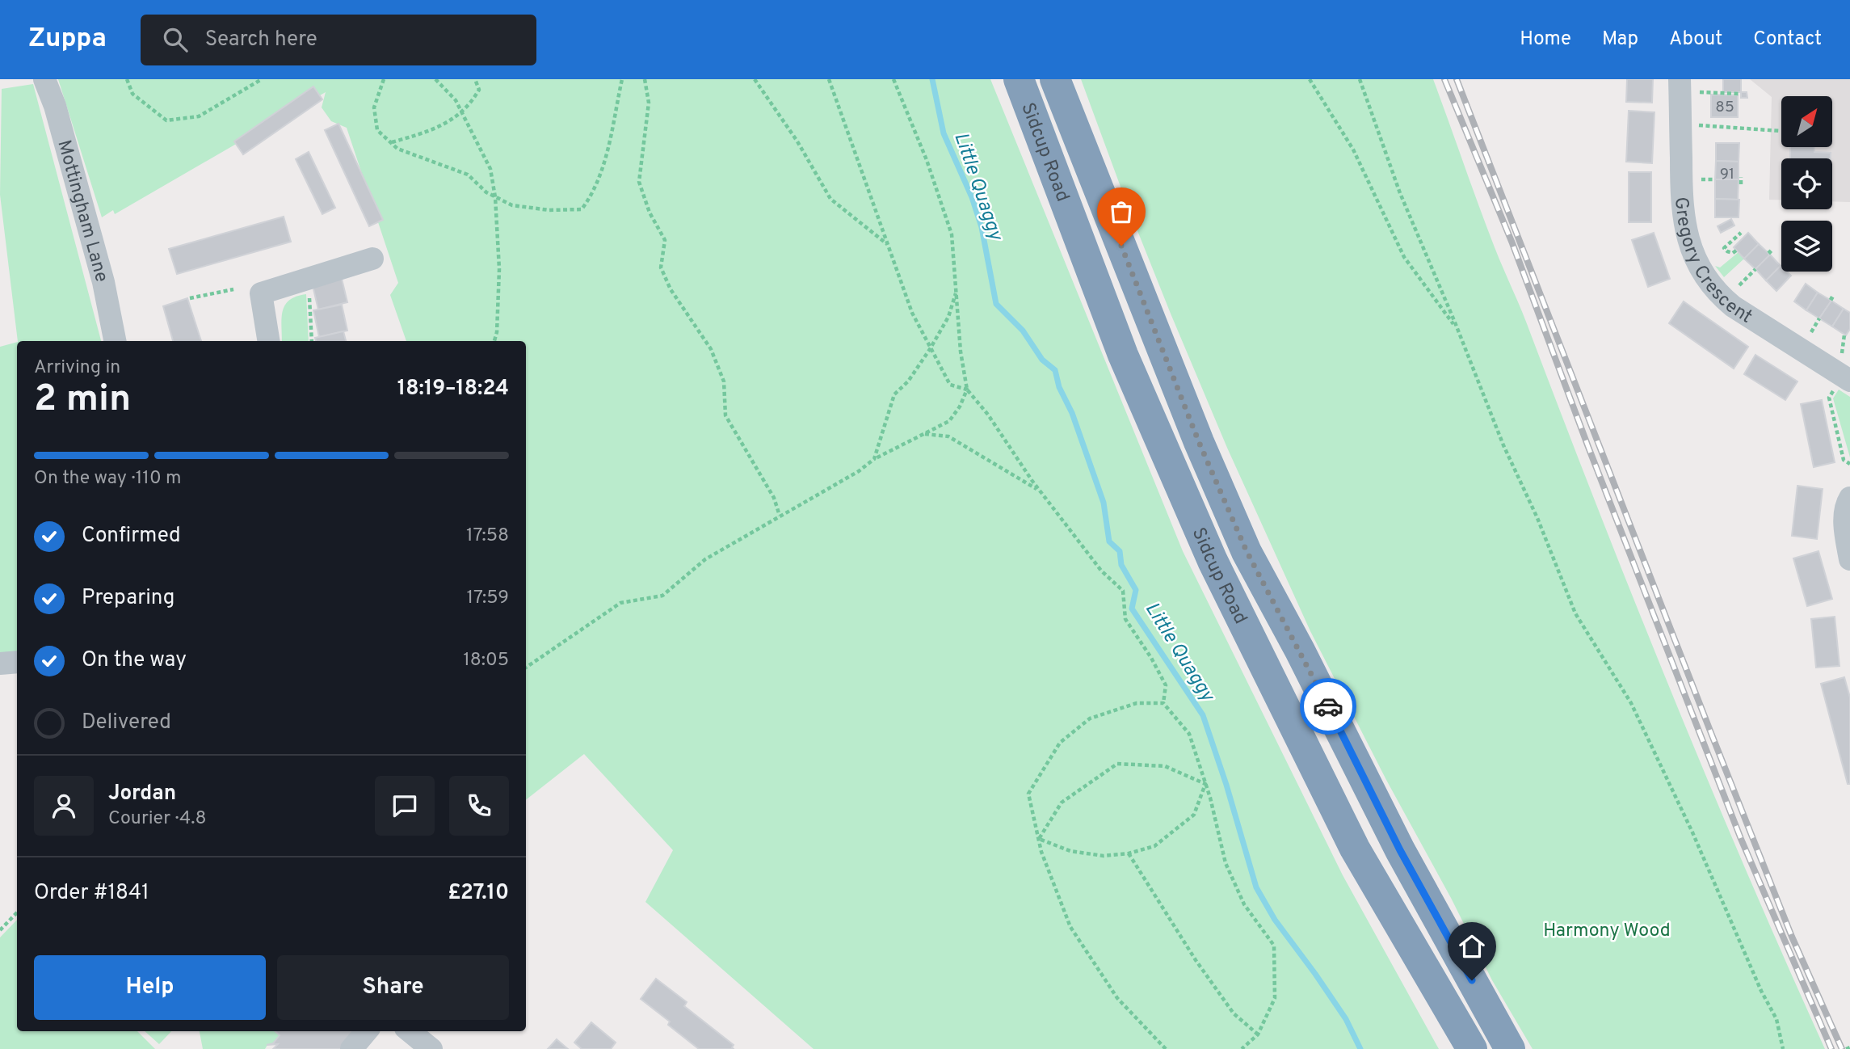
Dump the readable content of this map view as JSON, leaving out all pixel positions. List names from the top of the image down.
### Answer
{
  "streets": {
    "highway": ["Sidcup Road"],
    "street": ["Mottingham Lane", "Gregory Crescent"]
  },
  "water": ["Little Quaggy"],
  "parks": ["Harmony Wood"],
  "house_numbers": ["85", "91"],
  "north": "top right",
  "page": {
    "header": "Zuppa",
    "search": "Search here",
    "nav": [
      "Home",
      "Map",
      "About",
      "Contact"
    ],
    "heading": ["2 min", "Arriving in", "18:19–18:24"],
    "panel": [
      "Jordan",
      "Courier · 4.8",
      "Order #1841",
      "£27.10"
    ],
    "bar": "On the way · 110 m",
    "list": [
      ["Confirmed", "17:58"],
      ["Preparing", "17:59"],
      ["On the way", "18:05"],
      "Delivered"
    ],
    "buttons": ["Help", "Share"]
  }
}
